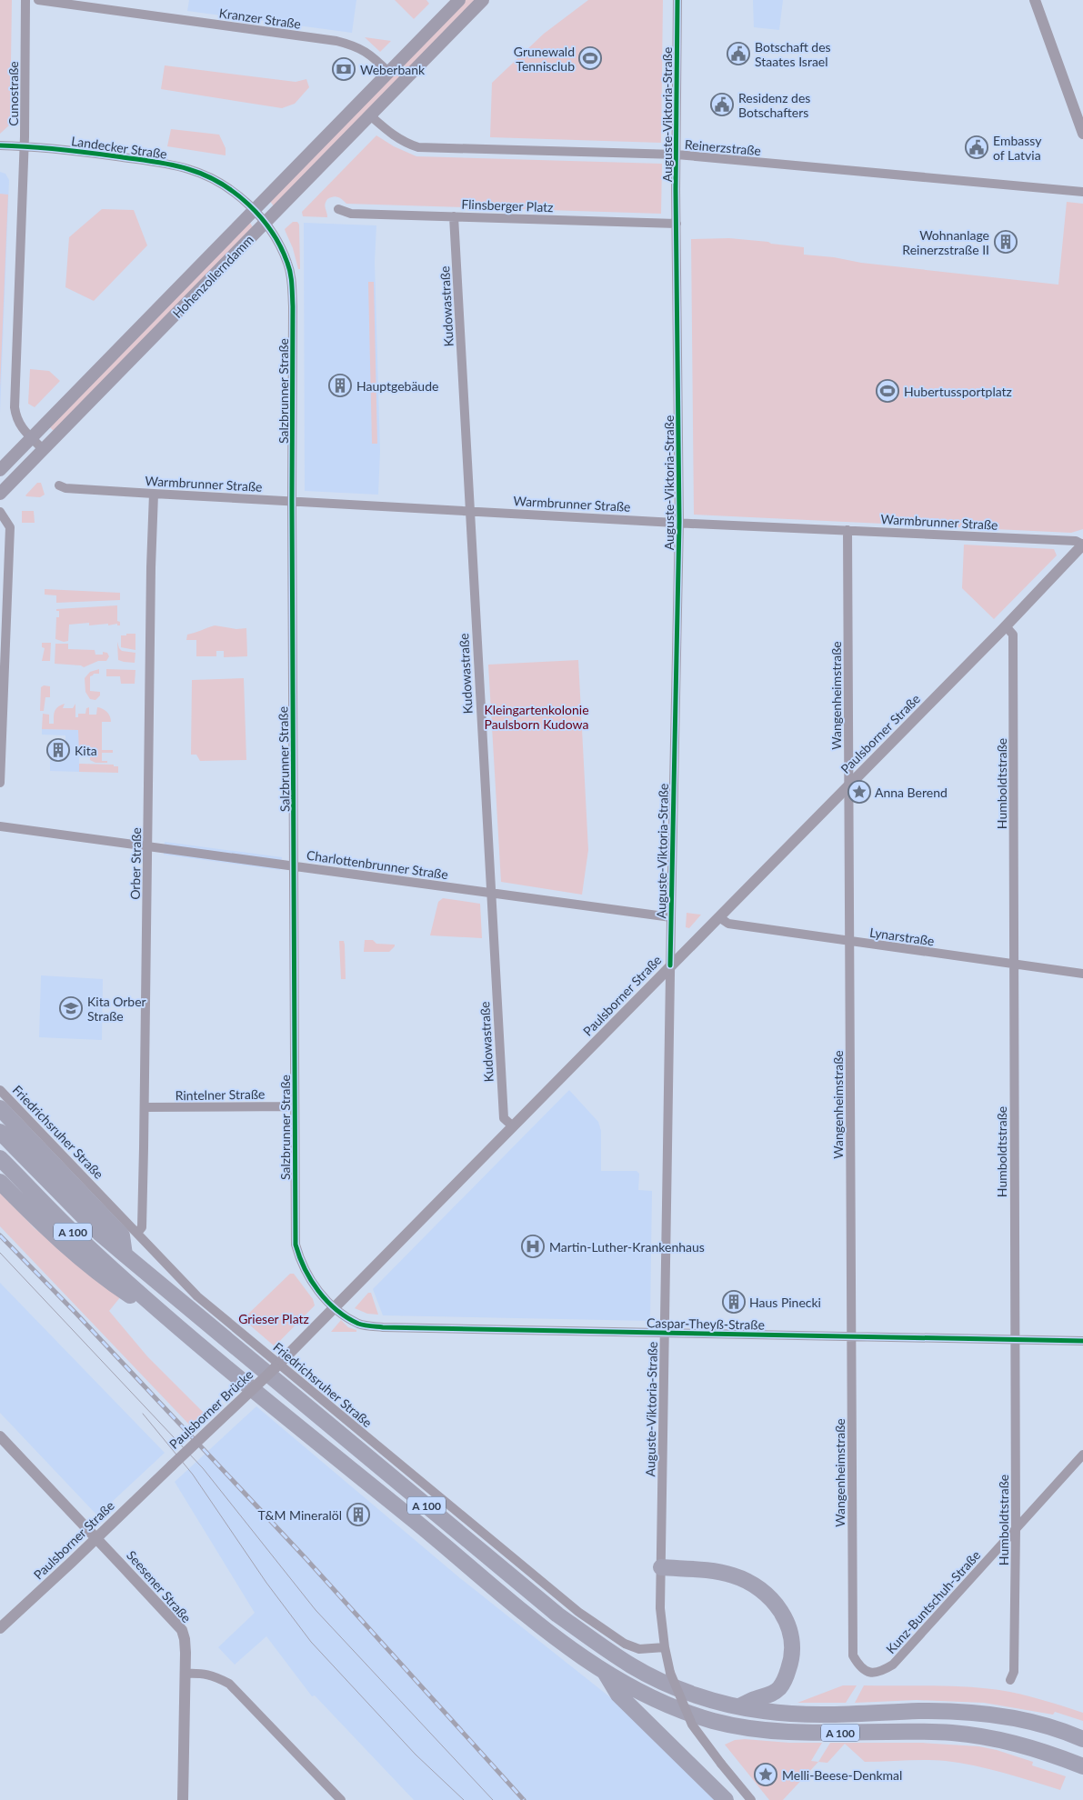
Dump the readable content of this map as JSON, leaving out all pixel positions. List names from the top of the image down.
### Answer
{
  "streets": {
    "highway": ["A 100"],
    "main road": ["Hohenzollerndamm"],
    "street": [
      "Kranzer Straße",
      "Cunostraße",
      "Auguste-Viktoria-Straße",
      "Landecker Straße",
      "Reinerzstraße",
      "Flinsberger Platz",
      "Kudowastraße",
      "Salzbrunner Straße",
      "Warmbrunner Straße",
      "Wangenheimstraße",
      "Paulsborner Straße",
      "Humboldtstraße",
      "Orber Straße",
      "Charlottenbrunner Straße",
      "Lynarstraße",
      "Rintelner Straße",
      "Friedrichsruher Straße",
      "Caspar-Theyß-Straße",
      "Paulsborner Brücke",
      "Seesener Straße",
      "Kunz-Buntschuh-Straße"
    ]
  },
  "crossings": [
    ["Kranzer Straße", "Hohenzollerndamm"],
    ["Cunostraße", "Landecker Straße"],
    ["Cunostraße", "Hohenzollerndamm"],
    ["Auguste-Viktoria-Straße", "Reinerzstraße"],
    ["Auguste-Viktoria-Straße", "Flinsberger Platz"],
    ["Auguste-Viktoria-Straße", "Warmbrunner Straße"],
    ["Auguste-Viktoria-Straße", "Paulsborner Straße"],
    ["Auguste-Viktoria-Straße", "Charlottenbrunner Straße"],
    ["Auguste-Viktoria-Straße", "Friedrichsruher Straße"],
    ["Auguste-Viktoria-Straße", "Caspar-Theyß-Straße"],
    ["Landecker Straße", "Hohenzollerndamm"],
    ["Landecker Straße", "Salzbrunner Straße"],
    ["Reinerzstraße", "Hohenzollerndamm"],
    ["Flinsberger Platz", "Kudowastraße"],
    ["Hohenzollerndamm", "Salzbrunner Straße"],
    ["Kudowastraße", "Warmbrunner Straße"],
    ["Kudowastraße", "Paulsborner Straße"],
    ["Kudowastraße", "Charlottenbrunner Straße"],
    ["Salzbrunner Straße", "Warmbrunner Straße"],
    ["Salzbrunner Straße", "Paulsborner Straße"],
    ["Salzbrunner Straße", "Charlottenbrunner Straße"],
    ["Salzbrunner Straße", "Rintelner Straße"],
    ["Salzbrunner Straße", "Caspar-Theyß-Straße"],
    ["Warmbrunner Straße", "Wangenheimstraße"],
    ["Warmbrunner Straße", "Paulsborner Straße"],
    ["Warmbrunner Straße", "Orber Straße"],
    ["Wangenheimstraße", "Paulsborner Straße"],
    ["Wangenheimstraße", "Lynarstraße"],
    ["Wangenheimstraße", "Caspar-Theyß-Straße"],
    ["Wangenheimstraße", "Kunz-Buntschuh-Straße"],
    ["Paulsborner Straße", "Humboldtstraße"],
    ["Paulsborner Straße", "Lynarstraße"],
    ["Paulsborner Straße", "Friedrichsruher Straße"],
    ["Paulsborner Straße", "Caspar-Theyß-Straße"],
    ["Paulsborner Straße", "Paulsborner Brücke"],
    ["Paulsborner Straße", "Seesener Straße"],
    ["Humboldtstraße", "Lynarstraße"],
    ["Humboldtstraße", "Caspar-Theyß-Straße"],
    ["Humboldtstraße", "Kunz-Buntschuh-Straße"],
    ["Orber Straße", "Charlottenbrunner Straße"],
    ["Orber Straße", "Rintelner Straße"],
    ["Orber Straße", "Friedrichsruher Straße"],
    ["Friedrichsruher Straße", "Paulsborner Brücke"]
  ],
  "parks": ["Kleingartenkolonie Paulsborn Kudowa", "Grieser Platz"],
  "places": {
    "public building": ["Botschaft des Staates Israel", "Residenz des Botschafters", "Embassy of Latvia"],
    "sports": ["Grunewald Tennisclub", "Hubertussportplatz"],
    "bank": ["Weberbank"],
    "building": [
      "Wohnanlage Reinerzstraße II",
      "Hauptgebäude",
      "Kita",
      "Haus Pinecki",
      "T&M Mineralöl"
    ],
    "place": ["Anna Berend", "Melli-Beese-Denkmal"],
    "school or university": ["Kita Orber Straße"],
    "hospital": ["Martin-Luther-Krankenhaus"]
  }
}
